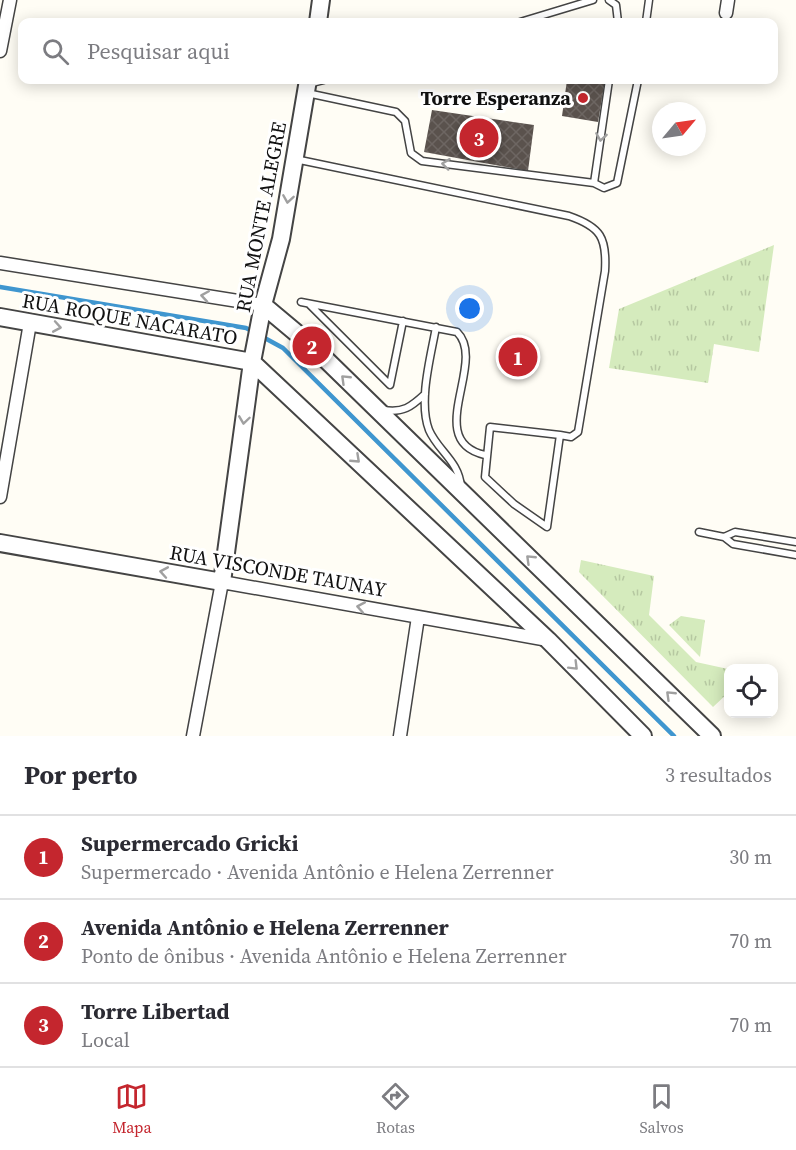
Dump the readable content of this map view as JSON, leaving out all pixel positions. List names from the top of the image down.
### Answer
{
  "streets": {
    "street": ["RUA MONTE ALEGRE", "RUA ROQUE NACARATO", "RUA VISCONDE TAUNAY"]
  },
  "crossings": [
    ["RUA MONTE ALEGRE", "RUA ROQUE NACARATO"],
    ["RUA MONTE ALEGRE", "RUA VISCONDE TAUNAY"]
  ],
  "one_way": ["RUA MONTE ALEGRE", "RUA VISCONDE TAUNAY"],
  "places": ["Torre Esperanza"],
  "north": "top right",
  "page": {
    "search": "Pesquisar aqui",
    "pins": ["3", "2", "1"],
    "heading": ["Por perto", "3 resultados"],
    "list": [
      {
        "mark": "1",
        "name": "Supermercado Gricki",
        "note": "Supermercado · Avenida Antônio e Helena Zerrenner",
        "value": "30 m"
      },
      {
        "mark": "2",
        "name": "Avenida Antônio e Helena Zerrenner",
        "note": "Ponto de ônibus · Avenida Antônio e Helena Zerrenner",
        "value": "70 m"
      },
      {
        "mark": "3",
        "name": "Torre Libertad",
        "note": "Local",
        "value": "70 m"
      }
    ],
    "nav": ["Mapa", "Rotas", "Salvos"]
  }
}
